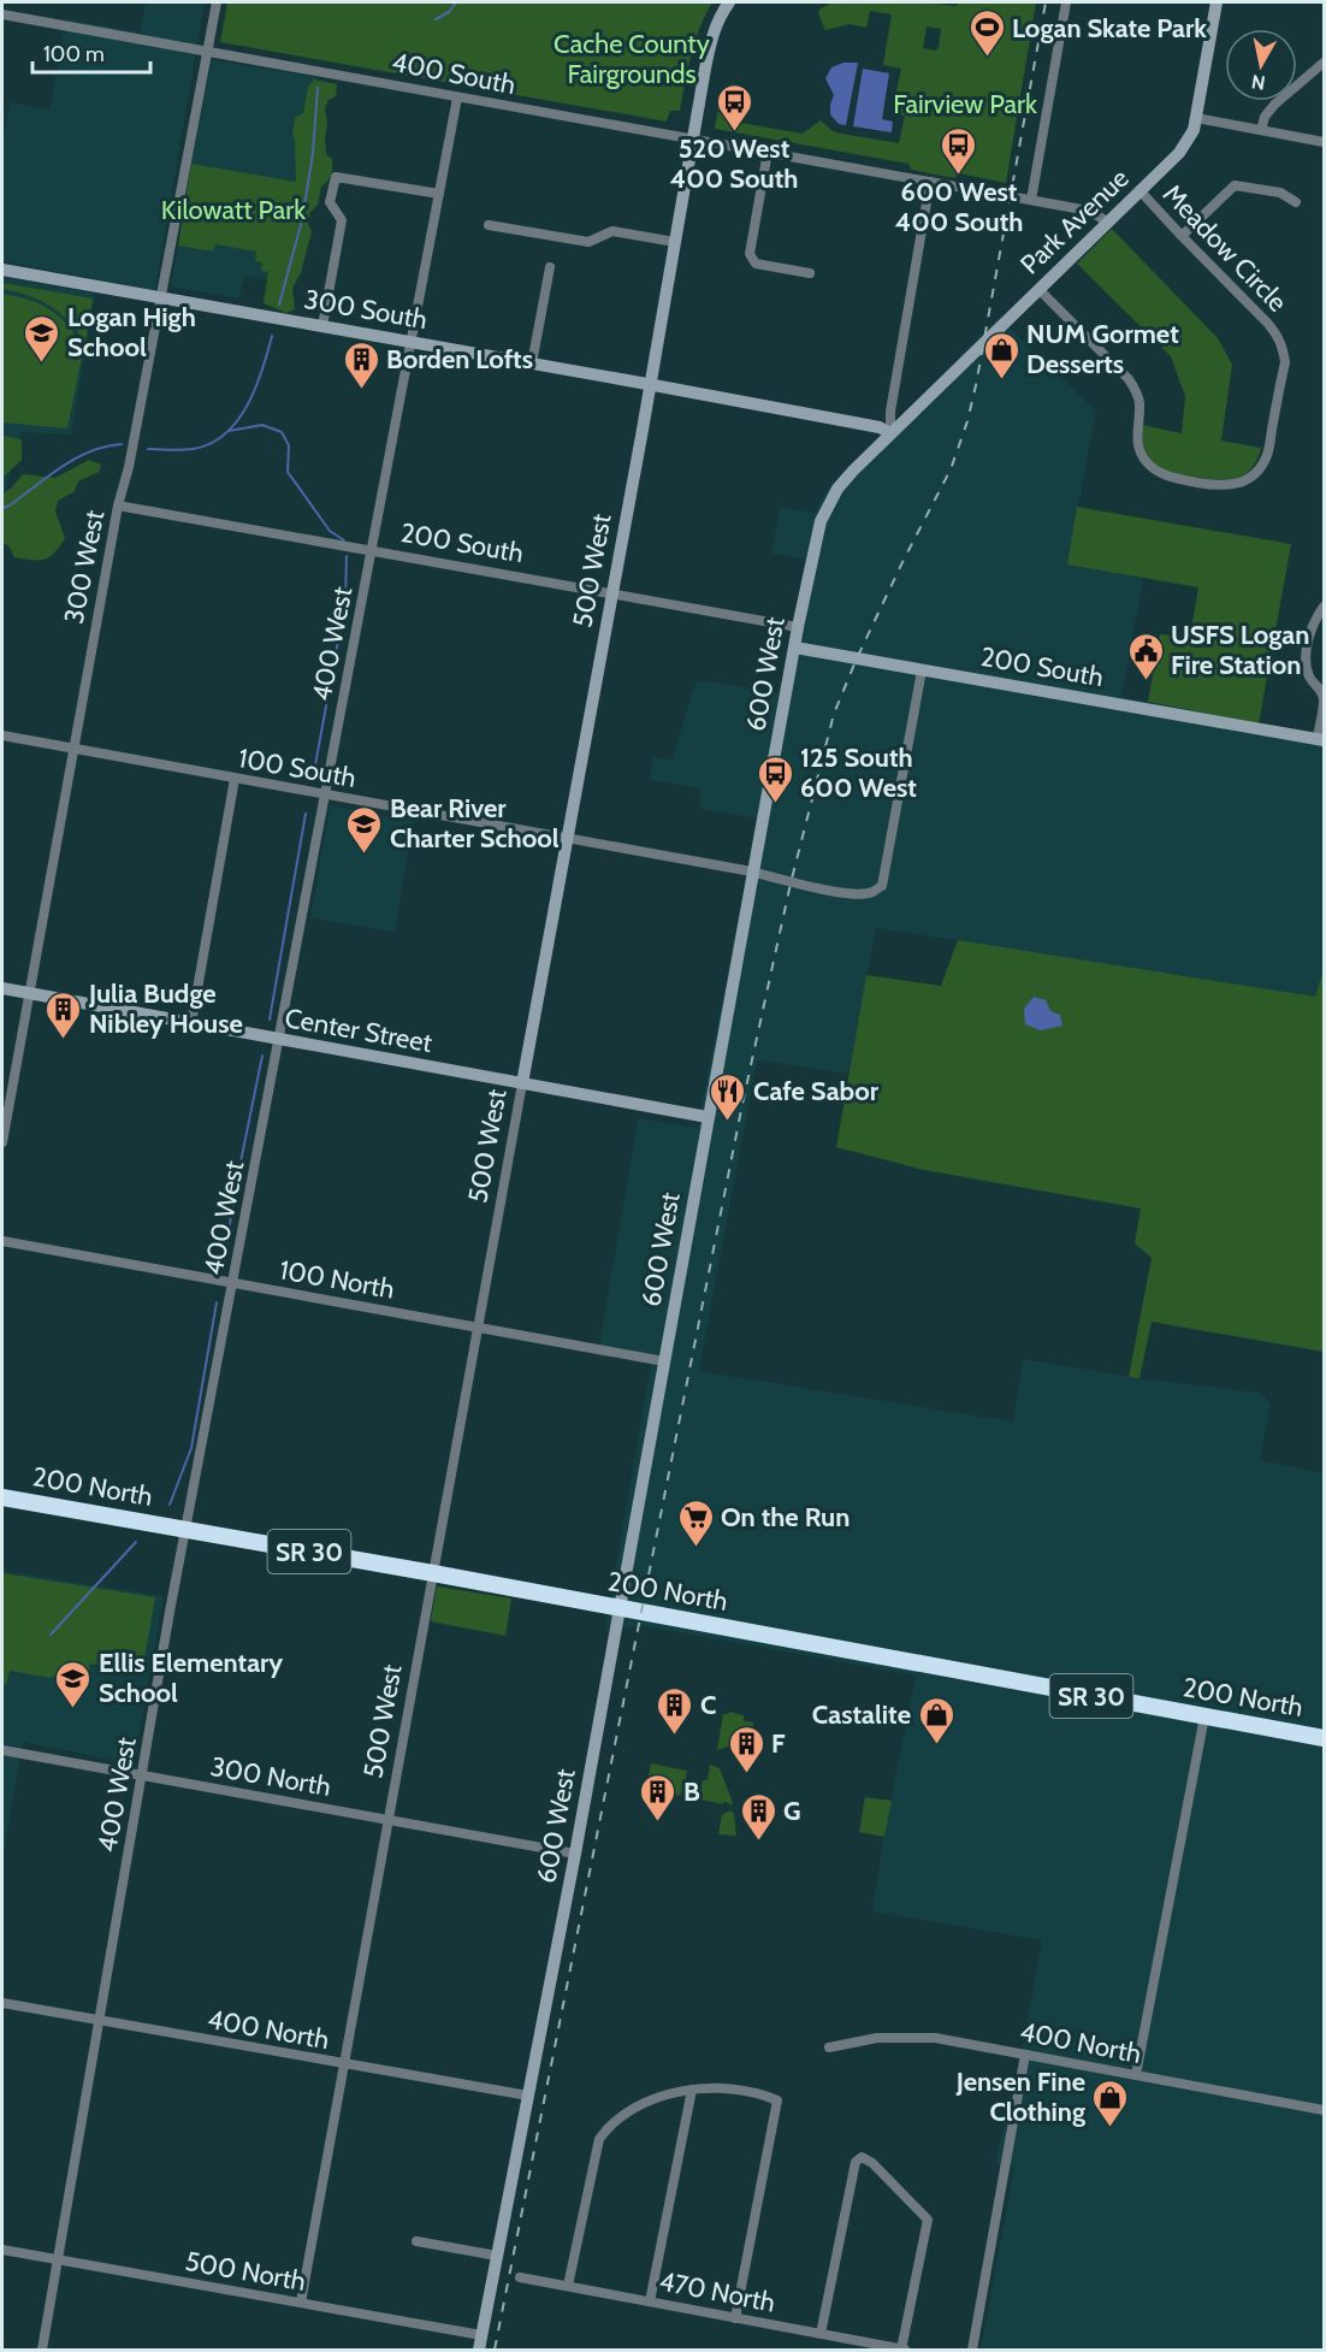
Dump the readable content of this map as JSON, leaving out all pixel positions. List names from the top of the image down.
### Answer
{
  "streets": {
    "highway": ["200 North", "SR 30"],
    "street": [
      "400 South",
      "Park Avenue",
      "Meadow Circle",
      "300 South",
      "200 South",
      "300 West",
      "500 West",
      "400 West",
      "600 West",
      "100 South",
      "Center Street",
      "100 North",
      "300 North",
      "400 North",
      "500 North",
      "470 North"
    ]
  },
  "crossings": [
    ["400 South", "Park Avenue"],
    ["400 South", "300 West"],
    ["400 South", "500 West"],
    ["400 South", "400 West"],
    ["Park Avenue", "Meadow Circle"],
    ["Park Avenue", "300 South"],
    ["Park Avenue", "600 West"],
    ["300 South", "300 West"],
    ["300 South", "500 West"],
    ["300 South", "400 West"],
    ["300 South", "600 West"],
    ["200 South", "300 West"],
    ["200 South", "500 West"],
    ["200 South", "400 West"],
    ["200 South", "600 West"],
    ["200 South", "100 South"],
    ["300 West", "100 South"],
    ["300 West", "Center Street"],
    ["500 West", "100 South"],
    ["500 West", "Center Street"],
    ["500 West", "100 North"],
    ["500 West", "200 North"],
    ["500 West", "300 North"],
    ["500 West", "400 North"],
    ["500 West", "500 North"],
    ["400 West", "100 South"],
    ["400 West", "Center Street"],
    ["400 West", "100 North"],
    ["400 West", "200 North"],
    ["400 West", "300 North"],
    ["400 West", "400 North"],
    ["400 West", "500 North"],
    ["600 West", "100 South"],
    ["600 West", "Center Street"],
    ["600 West", "100 North"],
    ["600 West", "200 North"],
    ["600 West", "300 North"],
    ["600 West", "400 North"],
    ["600 West", "500 North"]
  ],
  "parks": ["Cache County Fairgrounds", "Fairview Park", "Kilowatt Park"],
  "places": {
    "sports": ["Logan Skate Park"],
    "bus stop": ["520 West 400 South", "600 West 400 South", "125 South 600 West"],
    "school or university": ["Logan High School", "Bear River Charter School", "Ellis Elementary School"],
    "shop": ["NUM Gormet Desserts", "Castalite", "Jensen Fine Clothing"],
    "building": [
      "Borden Lofts",
      "Julia Budge Nibley House",
      "C",
      "F",
      "B",
      "G"
    ],
    "public building": ["USFS Logan Fire Station"],
    "restaurant": ["Cafe Sabor"],
    "supermarket": ["On the Run"]
  },
  "scale_bar": "100 m",
  "north": "bottom"
}
